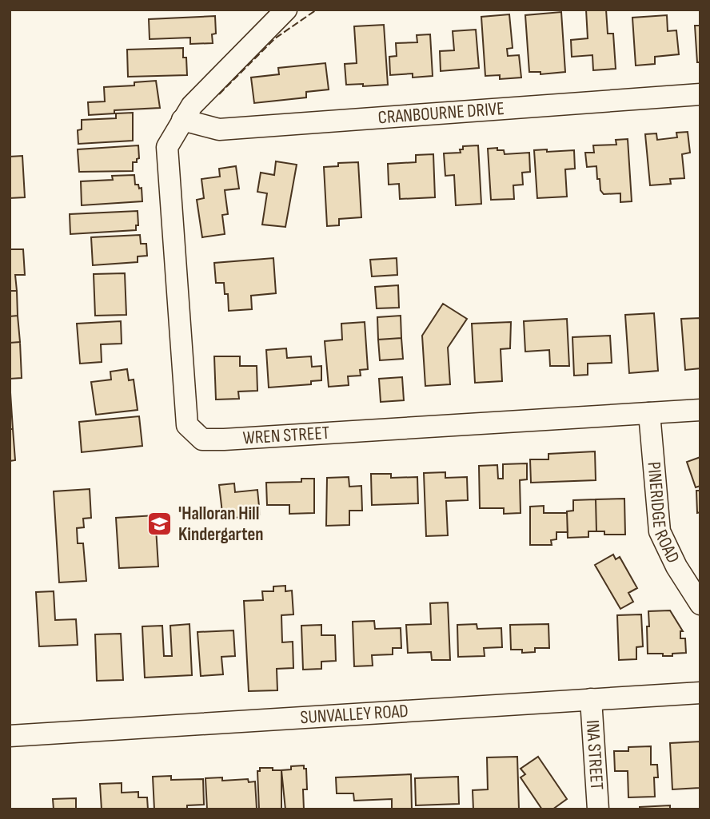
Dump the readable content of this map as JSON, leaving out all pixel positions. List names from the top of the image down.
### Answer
{
  "streets": {
    "street": [
      "CRANBOURNE DRIVE",
      "WREN STREET",
      "PINERIDGE ROAD",
      "SUNVALLEY ROAD",
      "INA STREET"
    ]
  },
  "crossings": [
    ["CRANBOURNE DRIVE", "WREN STREET"],
    ["WREN STREET", "PINERIDGE ROAD"],
    ["SUNVALLEY ROAD", "INA STREET"]
  ],
  "places": {
    "school or university": ["'Halloran Hill Kindergarten"]
  }
}
